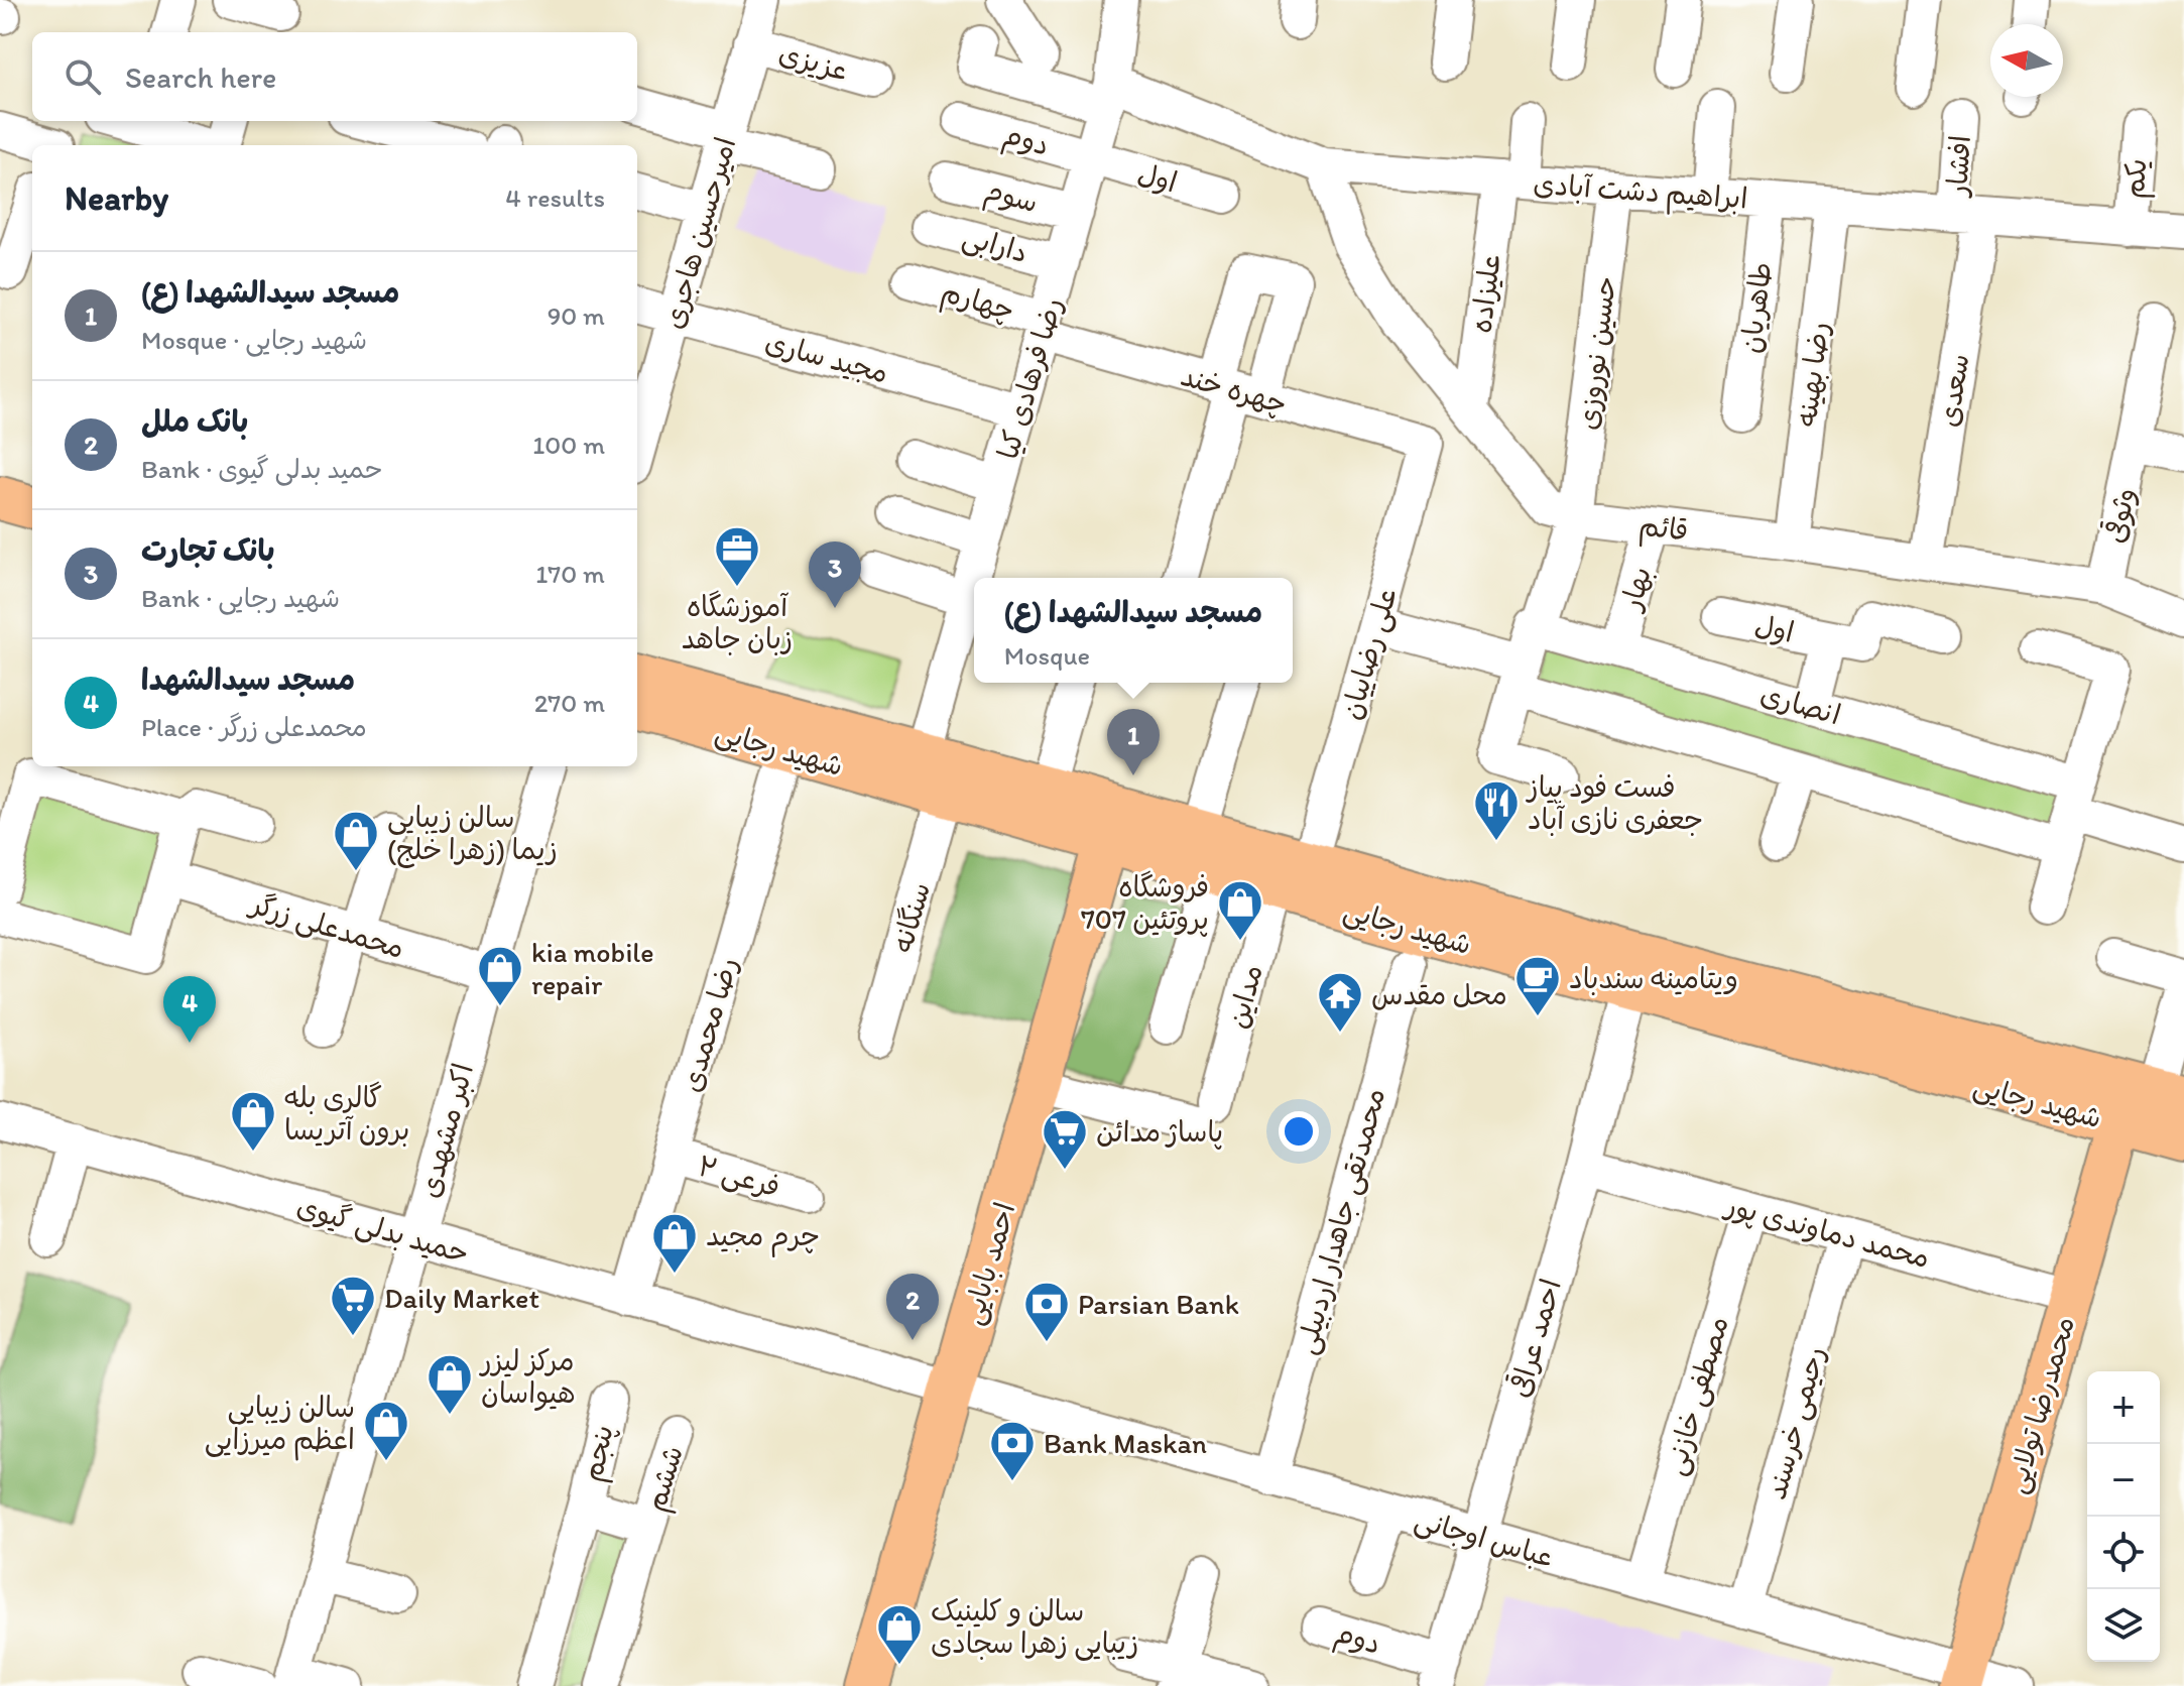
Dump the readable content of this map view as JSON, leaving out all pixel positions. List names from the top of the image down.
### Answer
{
  "streets": {
    "main road": ["شهید رجایی", "احمد بابایی", "محمدرضا تولایی"],
    "street": [
      "عزیزی",
      "دوم",
      "افشار",
      "اول",
      "یکم",
      "ابراهیم دشت آبادی",
      "سوم",
      "امیرحسین هاجری",
      "دارابی",
      "علیزاده",
      "چهارم",
      "طاهریان",
      "حسین نوروزی",
      "مجید ساری",
      "رضا بهینه",
      "رضا فرهادی کیا",
      "چهره خند",
      "سعدی",
      "وثوقی",
      "قائم",
      "بهار",
      "علی رضاییان",
      "انصاری",
      "سنگانه",
      "محمدعلی زرگر",
      "مداین",
      "رضا محمدی",
      "اکبر مشهدی",
      "فرعی ۲",
      "محمدتقی جاهدار اردبیلی",
      "حمید بدلی گیوی",
      "محمد دماوندی پور",
      "احمد عراقی",
      "مصطفی خازنی",
      "رحیمی خرسند",
      "پنجم",
      "ششم",
      "عباس اوجانی"
    ]
  },
  "crossings": [
    ["عزیزی", "امیرحسین هاجری"],
    ["دوم", "اول"],
    ["دوم", "رضا فرهادی کیا"],
    ["دوم", "احمد عراقی"],
    ["افشار", "ابراهیم دشت آبادی"],
    ["افشار", "سعدی"],
    ["اول", "رضا فرهادی کیا"],
    ["یکم", "ابراهیم دشت آبادی"],
    ["ابراهیم دشت آبادی", "علیزاده"],
    ["ابراهیم دشت آبادی", "طاهریان"],
    ["ابراهیم دشت آبادی", "حسین نوروزی"],
    ["ابراهیم دشت آبادی", "رضا بهینه"],
    ["ابراهیم دشت آبادی", "رضا فرهادی کیا"],
    ["ابراهیم دشت آبادی", "سعدی"],
    ["ابراهیم دشت آبادی", "قائم"],
    ["سوم", "رضا فرهادی کیا"],
    ["امیرحسین هاجری", "مجید ساری"],
    ["دارابی", "رضا فرهادی کیا"],
    ["علیزاده", "قائم"],
    ["چهارم", "رضا فرهادی کیا"],
    ["چهارم", "چهره خند"],
    ["حسین نوروزی", "قائم"],
    ["حسین نوروزی", "انصاری"],
    ["مجید ساری", "رضا فرهادی کیا"],
    ["رضا بهینه", "قائم"],
    ["رضا فرهادی کیا", "چهره خند"],
    ["رضا فرهادی کیا", "شهید رجایی"],
    ["چهره خند", "علی رضاییان"],
    ["سعدی", "قائم"],
    ["وثوقی", "قائم"],
    ["قائم", "بهار"],
    ["بهار", "انصاری"],
    ["علی رضاییان", "شهید رجایی"],
    ["شهید رجایی", "سنگانه"],
    ["شهید رجایی", "مداین"],
    ["شهید رجایی", "رضا محمدی"],
    ["شهید رجایی", "احمد بابایی"],
    ["شهید رجایی", "احمد عراقی"],
    ["شهید رجایی", "محمدرضا تولایی"],
    ["محمدعلی زرگر", "اکبر مشهدی"],
    ["مداین", "احمد بابایی"],
    ["رضا محمدی", "فرعی ۲"],
    ["رضا محمدی", "حمید بدلی گیوی"],
    ["اکبر مشهدی", "حمید بدلی گیوی"],
    ["محمدتقی جاهدار اردبیلی", "عباس اوجانی"],
    ["حمید بدلی گیوی", "احمد بابایی"],
    ["حمید بدلی گیوی", "عباس اوجانی"],
    ["محمد دماوندی پور", "احمد عراقی"],
    ["محمد دماوندی پور", "مصطفی خازنی"],
    ["محمد دماوندی پور", "محمدرضا تولایی"],
    ["محمد دماوندی پور", "رحیمی خرسند"],
    ["احمد بابایی", "عباس اوجانی"],
    ["احمد عراقی", "عباس اوجانی"],
    ["مصطفی خازنی", "عباس اوجانی"],
    ["محمدرضا تولایی", "عباس اوجانی"],
    ["رحیمی خرسند", "عباس اوجانی"]
  ],
  "places": {
    "office": ["آموزشگاه زبان جاهد"],
    "restaurant": ["فست فود پیاز جعفری نازی آباد"],
    "shop": [
      "سالن زیبایی زیما (زهرا خلج)",
      "فروشگاه پروتئین 707",
      "kia mobile repair",
      "گالری بله برون آتریسا",
      "چرم مجید",
      "مرکز لیزر هیواسان",
      "سالن زیبایی اعظم میرزایی",
      "سالن و کلینیک زیبایی زهرا سجادی"
    ],
    "cafe": ["ویتامینه سندباد"],
    "temple": ["محل مقدس"],
    "supermarket": ["پاساژ مدائن", "Daily Market"],
    "bank": ["Parsian Bank", "Bank Maskan"]
  },
  "north": "left",
  "page": {
    "search": "Search here",
    "heading": ["Nearby", "4 results"],
    "list": [
      {
        "mark": "1",
        "name": "مسجد سیدالشهدا (ع)",
        "note": "Mosque · شهید رجایی",
        "value": "90 m"
      },
      {
        "mark": "2",
        "name": "بانک ملل",
        "note": "Bank · حمید بدلی گیوی",
        "value": "100 m"
      },
      {
        "mark": "3",
        "name": "بانک تجارت",
        "note": "Bank · شهید رجایی",
        "value": "170 m"
      },
      {
        "mark": "4",
        "name": "مسجد سیدالشهدا",
        "note": "Place · محمدعلی زرگر",
        "value": "270 m"
      }
    ],
    "pins": [
      "3",
      "1",
      "4",
      "2"
    ],
    "popup": ["مسجد سیدالشهدا (ع)", "Mosque"],
    "map_buttons": ["+", "−"]
  }
}
